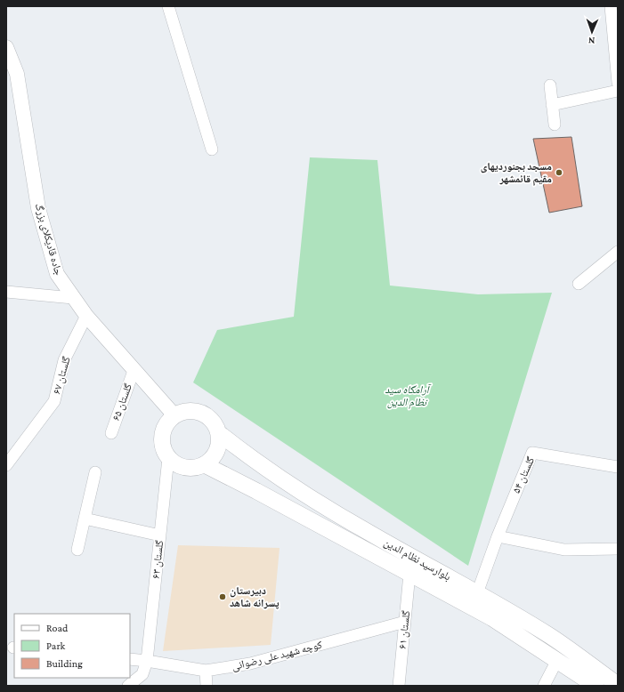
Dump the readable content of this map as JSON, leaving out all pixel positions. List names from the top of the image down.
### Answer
{
  "streets": {
    "main road": ["بلوارسید نظام الدین"],
    "street": [
      "جاده قادیکلای بزرگ",
      "گلستان ۶۷",
      "گلستان ۶۵",
      "گلستان ۵۴",
      "گلستان ۶۳",
      "گلستان ۶۱",
      "کوچه شهید علی رضوانی"
    ]
  },
  "crossings": [
    ["جاده قادیکلای بزرگ", "گلستان ۶۷"],
    ["جاده قادیکلای بزرگ", "گلستان ۶۵"],
    ["جاده قادیکلای بزرگ", "گلستان ۶۳"],
    ["جاده قادیکلای بزرگ", "بلوارسید نظام الدین"],
    ["گلستان ۶۳", "بلوارسید نظام الدین"],
    ["گلستان ۶۳", "کوچه شهید علی رضوانی"],
    ["بلوارسید نظام الدین", "گلستان ۶۱"],
    ["گلستان ۶۱", "کوچه شهید علی رضوانی"]
  ],
  "parks": ["آرامگاه سید نظام الدین"],
  "places": ["مسجد بجنوردیهای مقیم قائمشهر", "دبیرستان پسرانه شاهد"],
  "legend": ["Road", "Park", "Building"],
  "north": "bottom"
}
